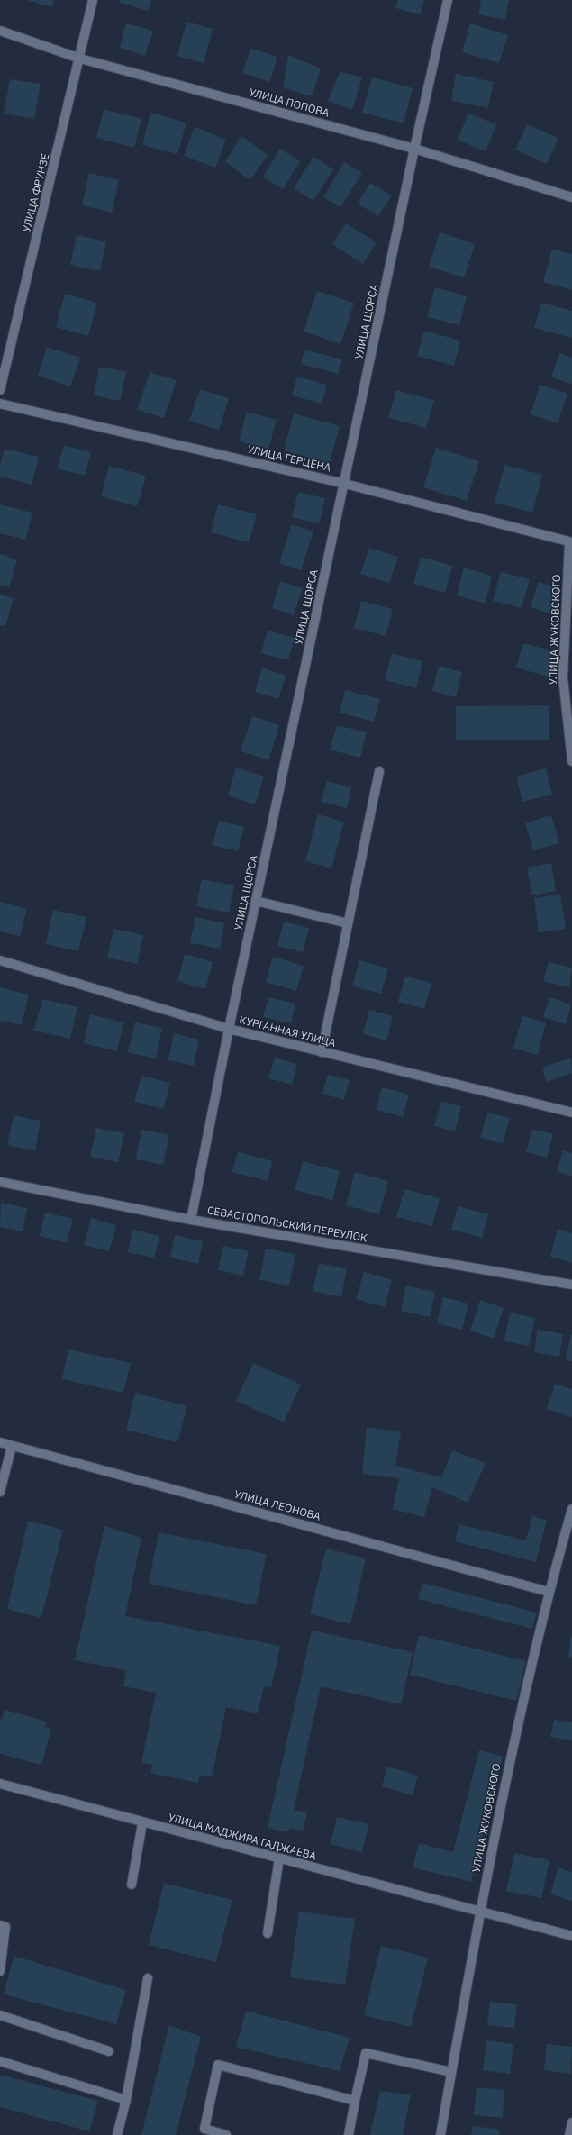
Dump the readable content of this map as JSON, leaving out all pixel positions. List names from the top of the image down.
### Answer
{
  "streets": {
    "street": [
      "УЛИЦА ПОПОВА",
      "УЛИЦА ФРУНЗЕ",
      "УЛИЦА ЩОРСА",
      "УЛИЦА ГЕРЦЕНА",
      "УЛИЦА ЖУКОВСКОГО",
      "КУРГАННАЯ УЛИЦА",
      "СЕВАСТОПОЛЬСКИЙ ПЕРЕУЛОК",
      "УЛИЦА ЛЕОНОВА",
      "УЛИЦА МАДЖИРА ГАДЖАЕВА"
    ]
  },
  "crossings": [
    ["УЛИЦА ПОПОВА", "УЛИЦА ФРУНЗЕ"],
    ["УЛИЦА ПОПОВА", "УЛИЦА ЩОРСА"],
    ["УЛИЦА ЩОРСА", "УЛИЦА ГЕРЦЕНА"],
    ["УЛИЦА ЩОРСА", "КУРГАННАЯ УЛИЦА"],
    ["УЛИЦА ЩОРСА", "СЕВАСТОПОЛЬСКИЙ ПЕРЕУЛОК"],
    ["УЛИЦА ГЕРЦЕНА", "УЛИЦА ЖУКОВСКОГО"],
    ["УЛИЦА ЖУКОВСКОГО", "УЛИЦА ЛЕОНОВА"],
    ["УЛИЦА ЖУКОВСКОГО", "УЛИЦА МАДЖИРА ГАДЖАЕВА"]
  ]
}
